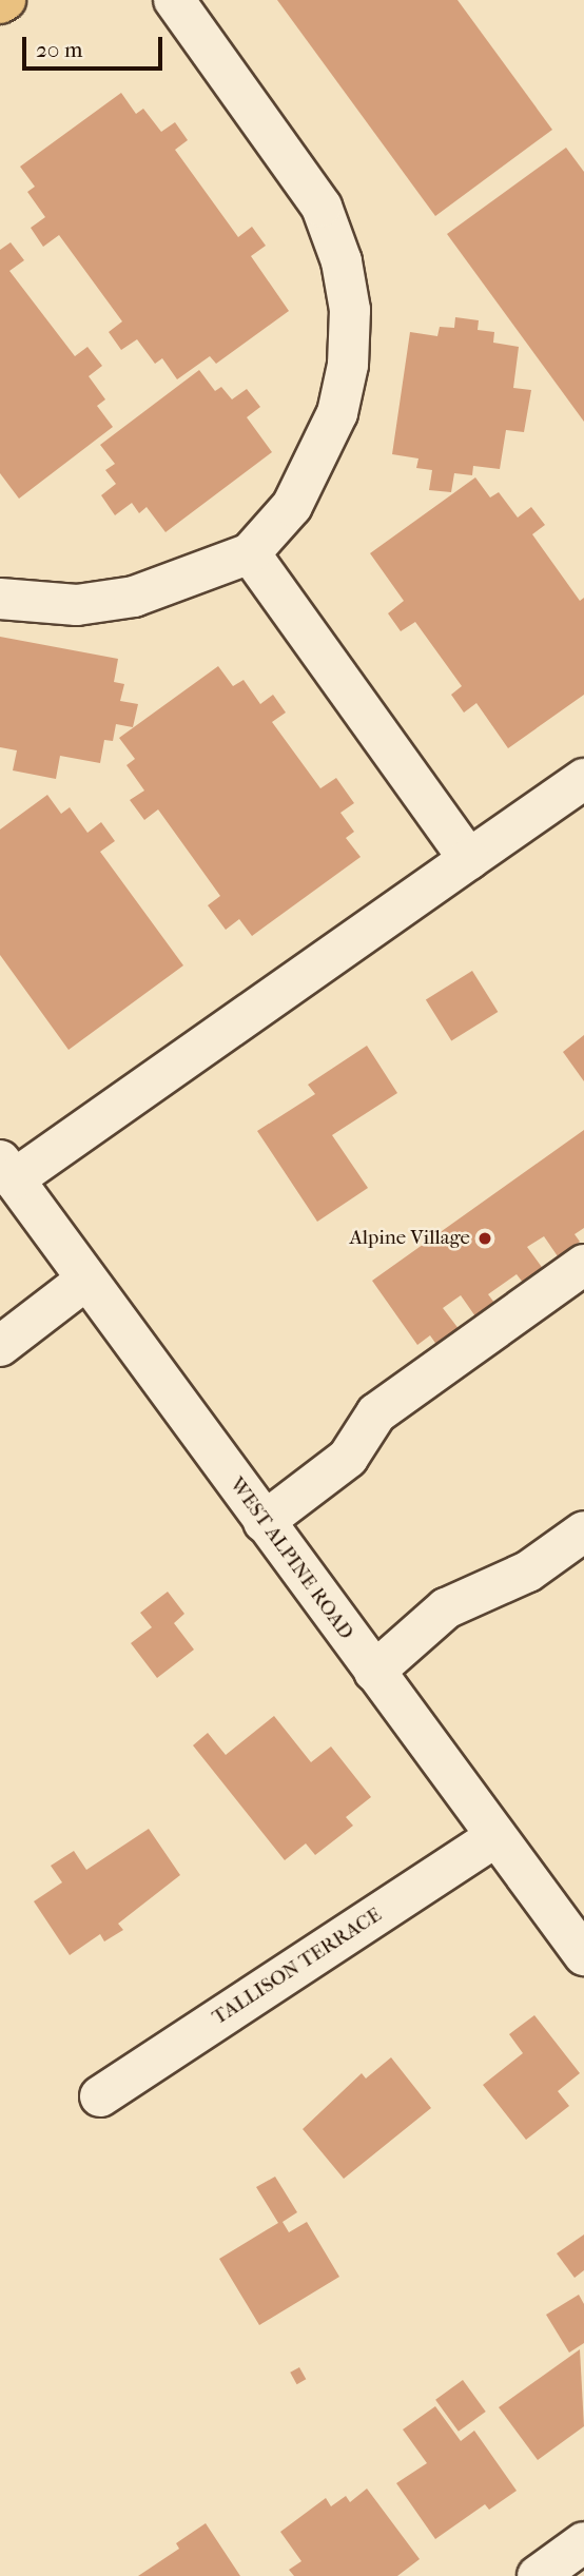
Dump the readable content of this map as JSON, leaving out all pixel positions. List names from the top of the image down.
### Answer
{
  "streets": {
    "street": ["WEST ALPINE ROAD", "TALLISON TERRACE"]
  },
  "crossings": [
    ["WEST ALPINE ROAD", "TALLISON TERRACE"]
  ],
  "places": ["Alpine Village"],
  "scale_bar": "20 m"
}
